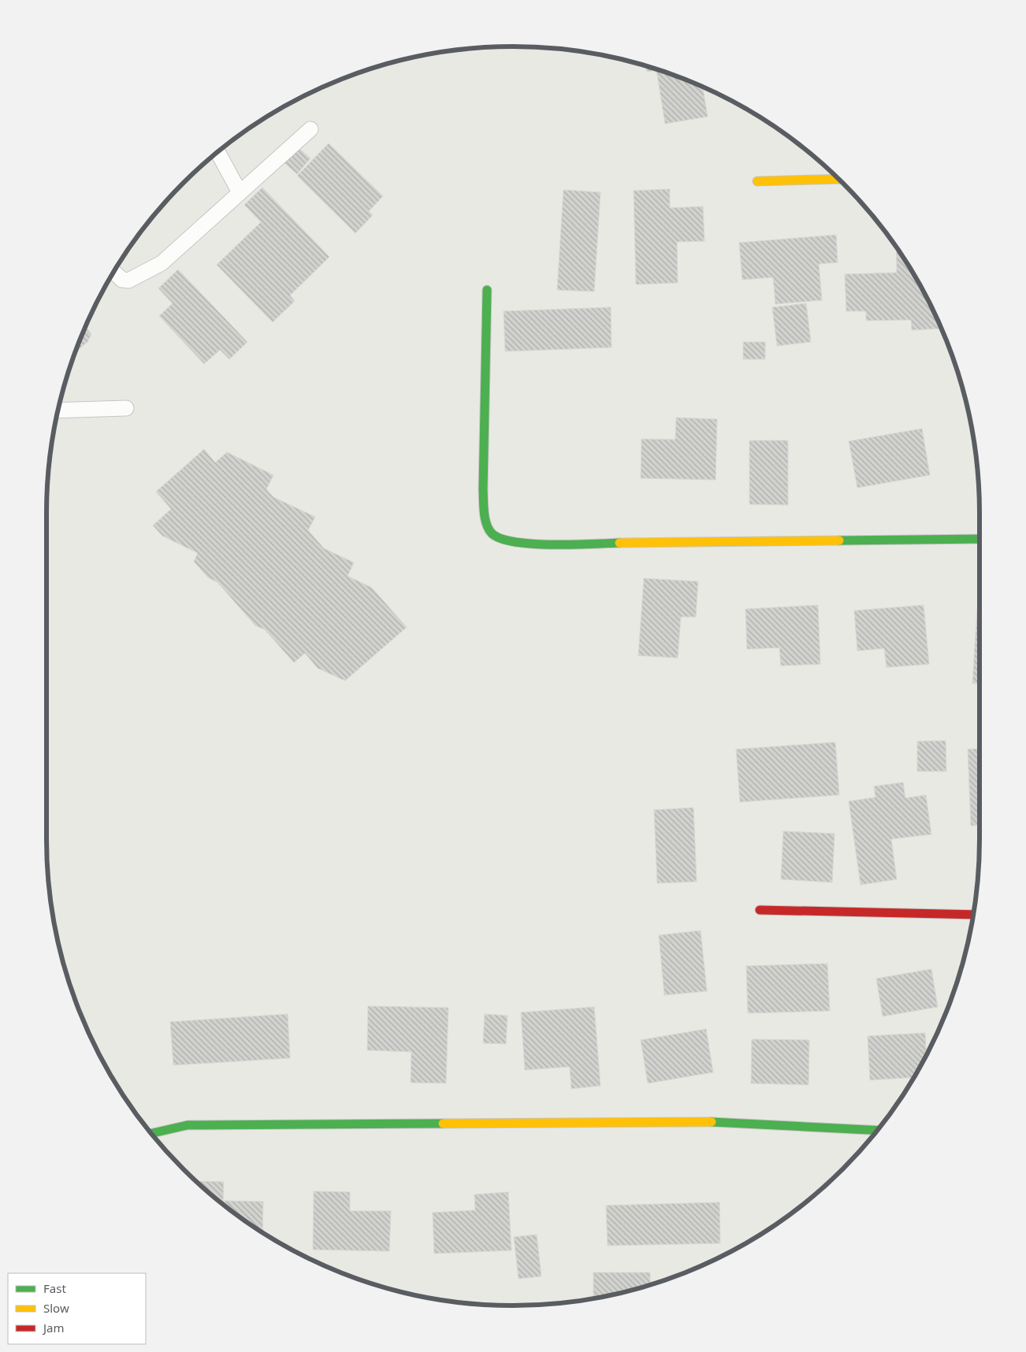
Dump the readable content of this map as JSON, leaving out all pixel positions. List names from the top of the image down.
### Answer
{
  "legend": ["Fast", "Slow", "Jam"]
}
